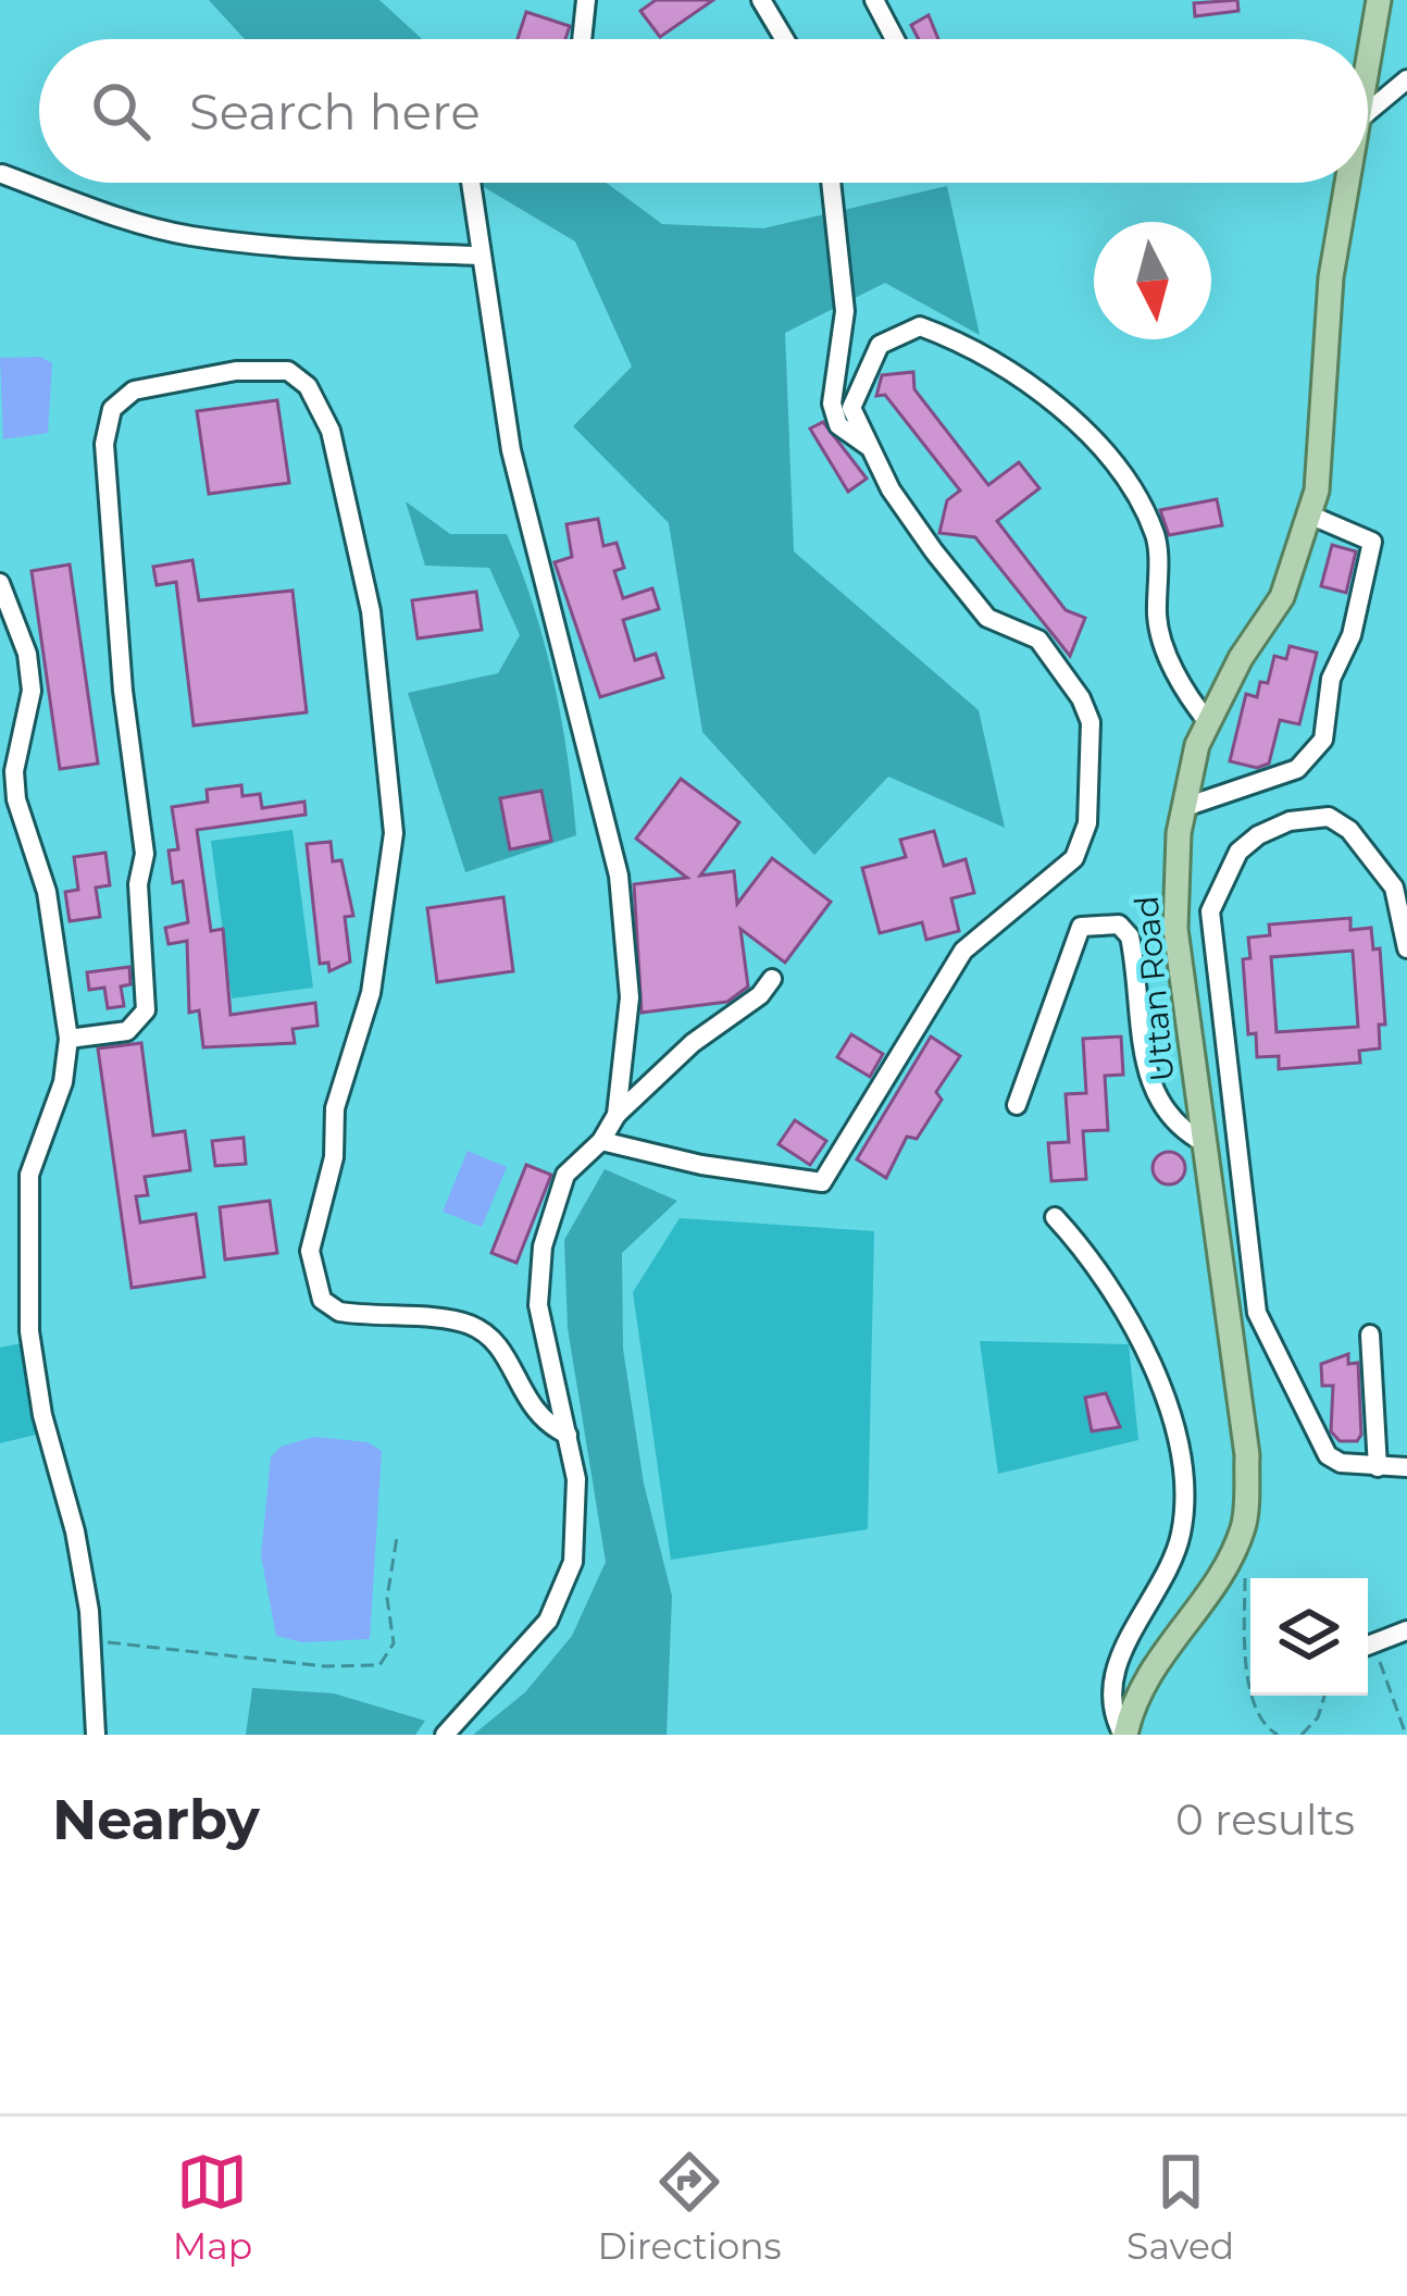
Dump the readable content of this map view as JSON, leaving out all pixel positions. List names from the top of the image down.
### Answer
{
  "streets": {
    "main road": ["Uttan Road"]
  },
  "north": "bottom",
  "page": {
    "search": "Search here",
    "heading": ["Nearby", "0 results"],
    "nav": ["Map", "Directions", "Saved"]
  }
}
